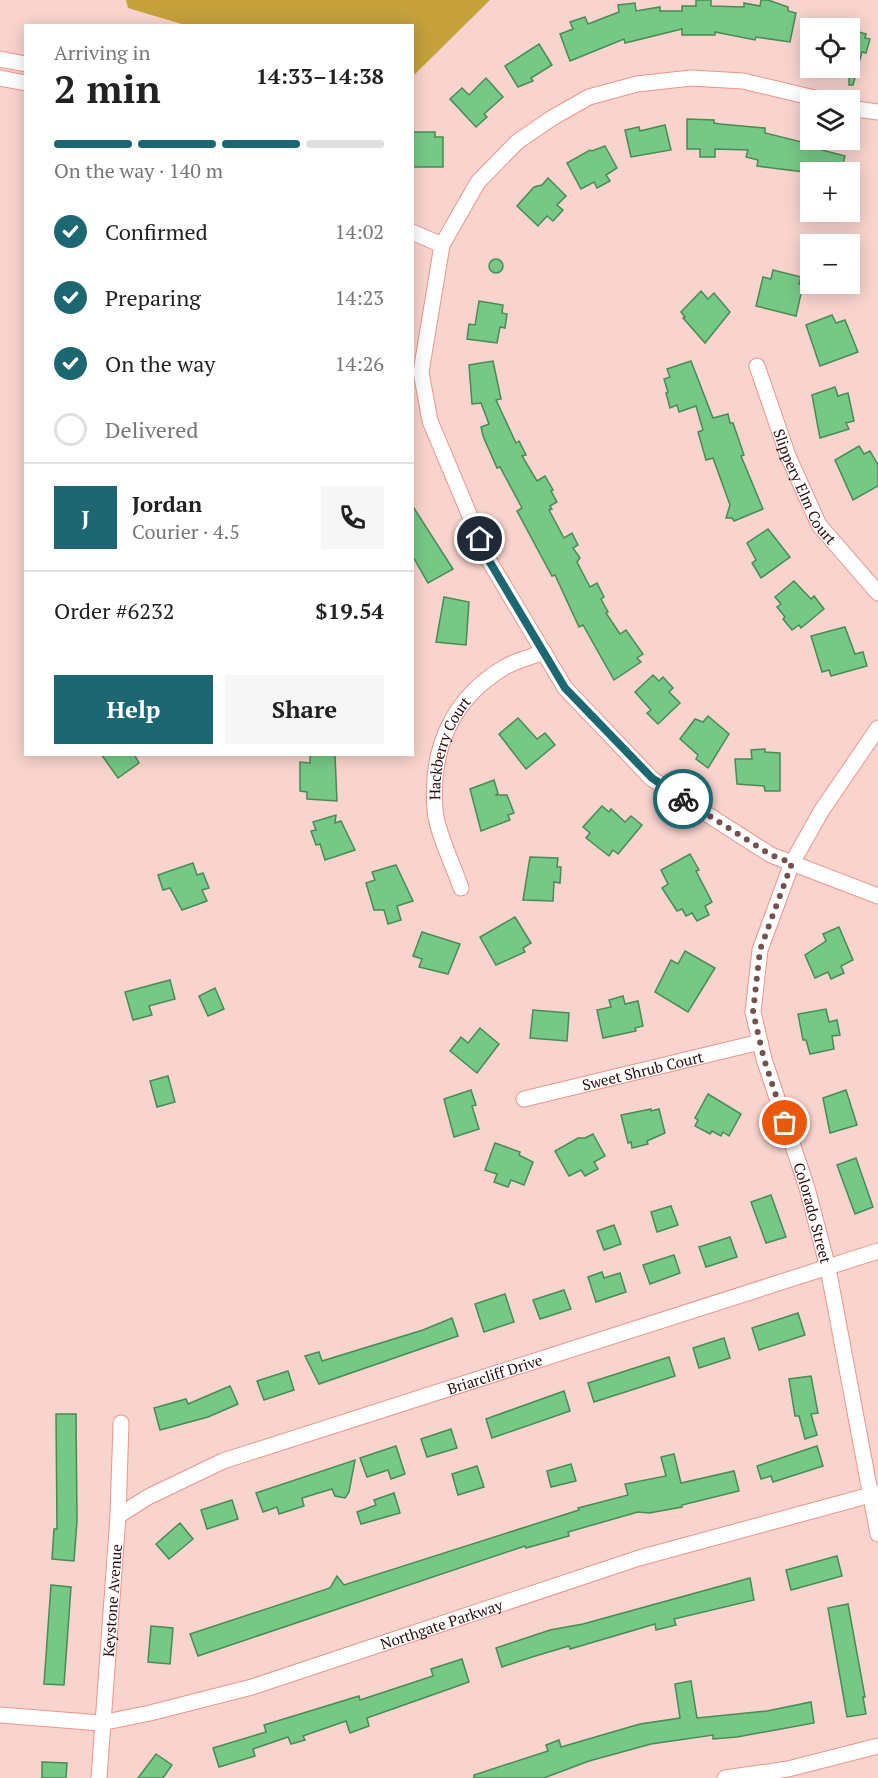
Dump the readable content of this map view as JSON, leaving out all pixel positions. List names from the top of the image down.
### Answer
{
  "streets": {
    "street": [
      "Slippery Elm Court",
      "Hackberry Court",
      "Sweet Shrub Court",
      "Colorado Street",
      "Briarcliff Drive",
      "Keystone Avenue",
      "Northgate Parkway"
    ]
  },
  "crossings": [
    ["Sweet Shrub Court", "Colorado Street"],
    ["Colorado Street", "Briarcliff Drive"],
    ["Colorado Street", "Northgate Parkway"],
    ["Briarcliff Drive", "Keystone Avenue"],
    ["Keystone Avenue", "Northgate Parkway"]
  ],
  "page": {
    "map_buttons": ["+", "−"],
    "heading": ["2 min", "Arriving in", "14:33–14:38"],
    "panel": [
      "Jordan",
      "Courier · 4.5",
      "Order #6232",
      "$19.54"
    ],
    "bar": "On the way · 140 m",
    "list": [
      ["Confirmed", "14:02"],
      ["Preparing", "14:23"],
      ["On the way", "14:26"],
      "Delivered"
    ],
    "round": "J",
    "buttons": ["Help", "Share"]
  }
}
